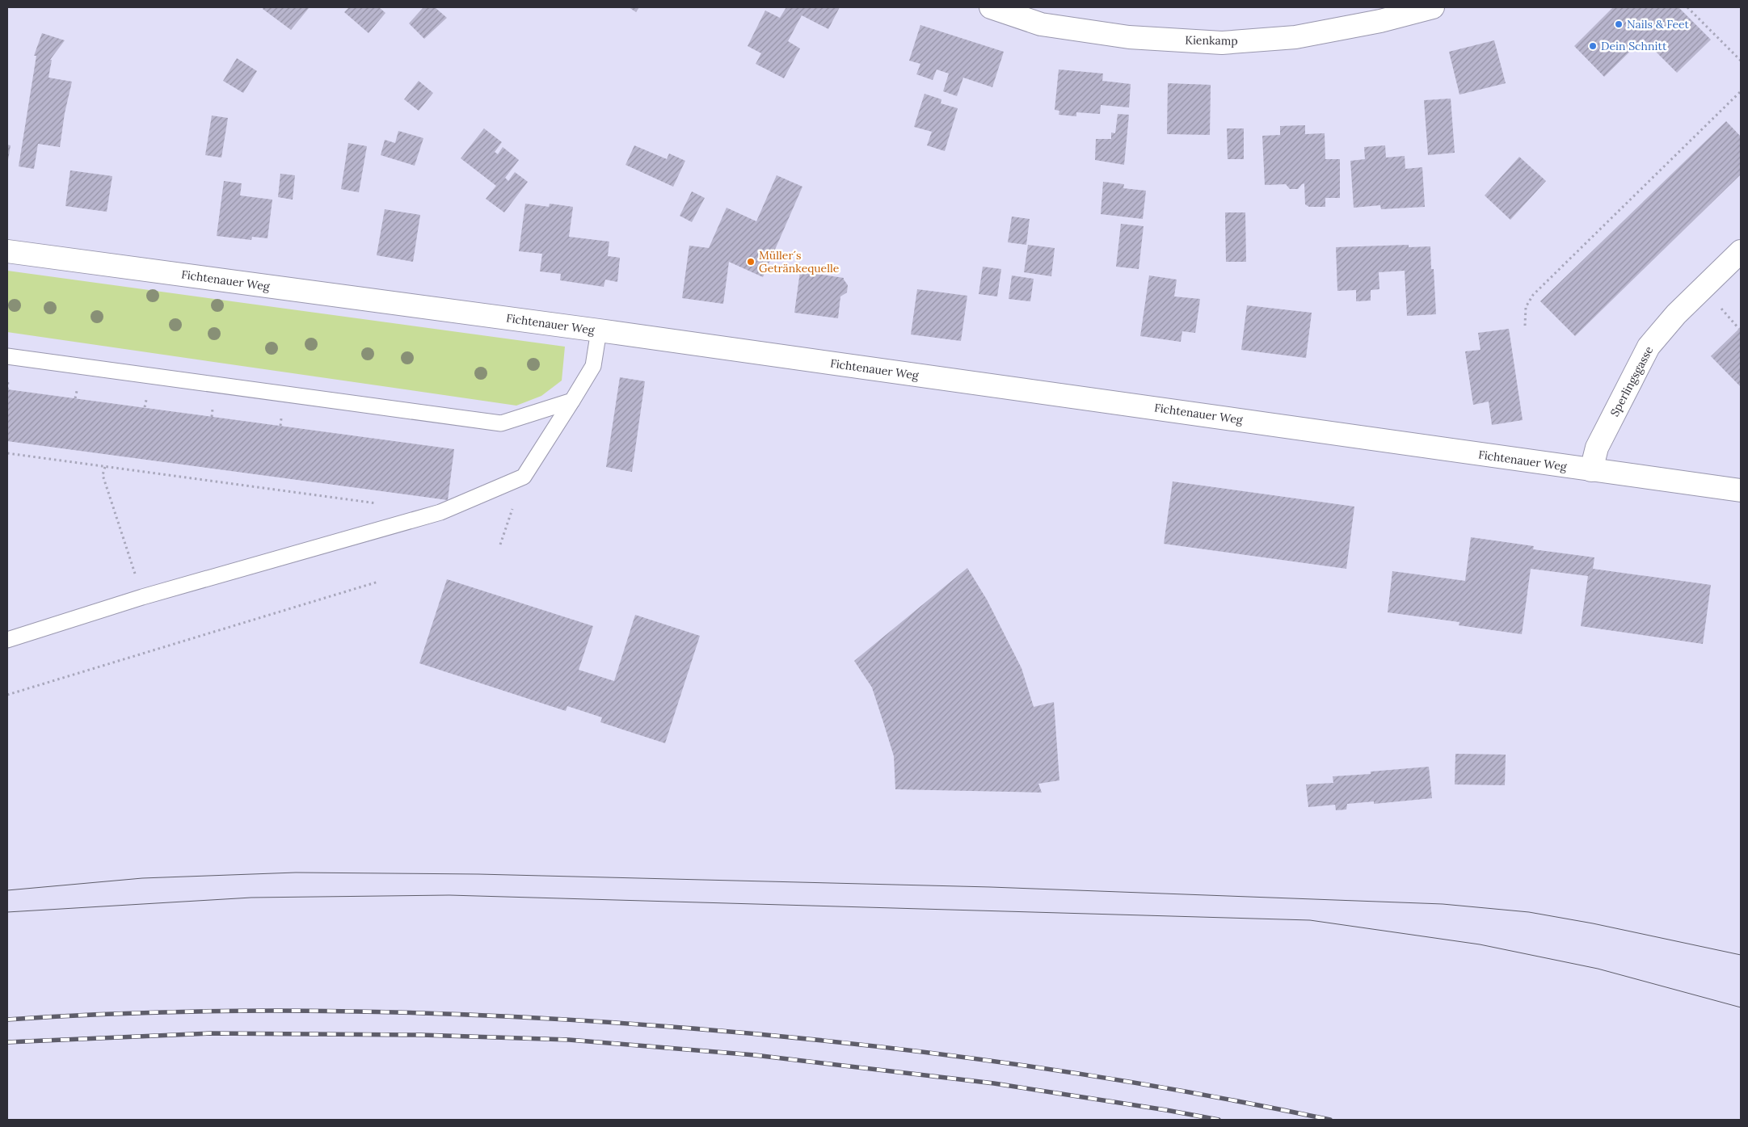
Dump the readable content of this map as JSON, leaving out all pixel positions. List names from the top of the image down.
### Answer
{
  "streets": {
    "street": ["Kienkamp", "Fichtenauer Weg", "Sperlingsgasse"]
  },
  "crossings": [
    ["Fichtenauer Weg", "Sperlingsgasse"]
  ],
  "places": ["Nails & Feet", "Dein Schnitt", "Müller´s Getränkequelle"]
}
